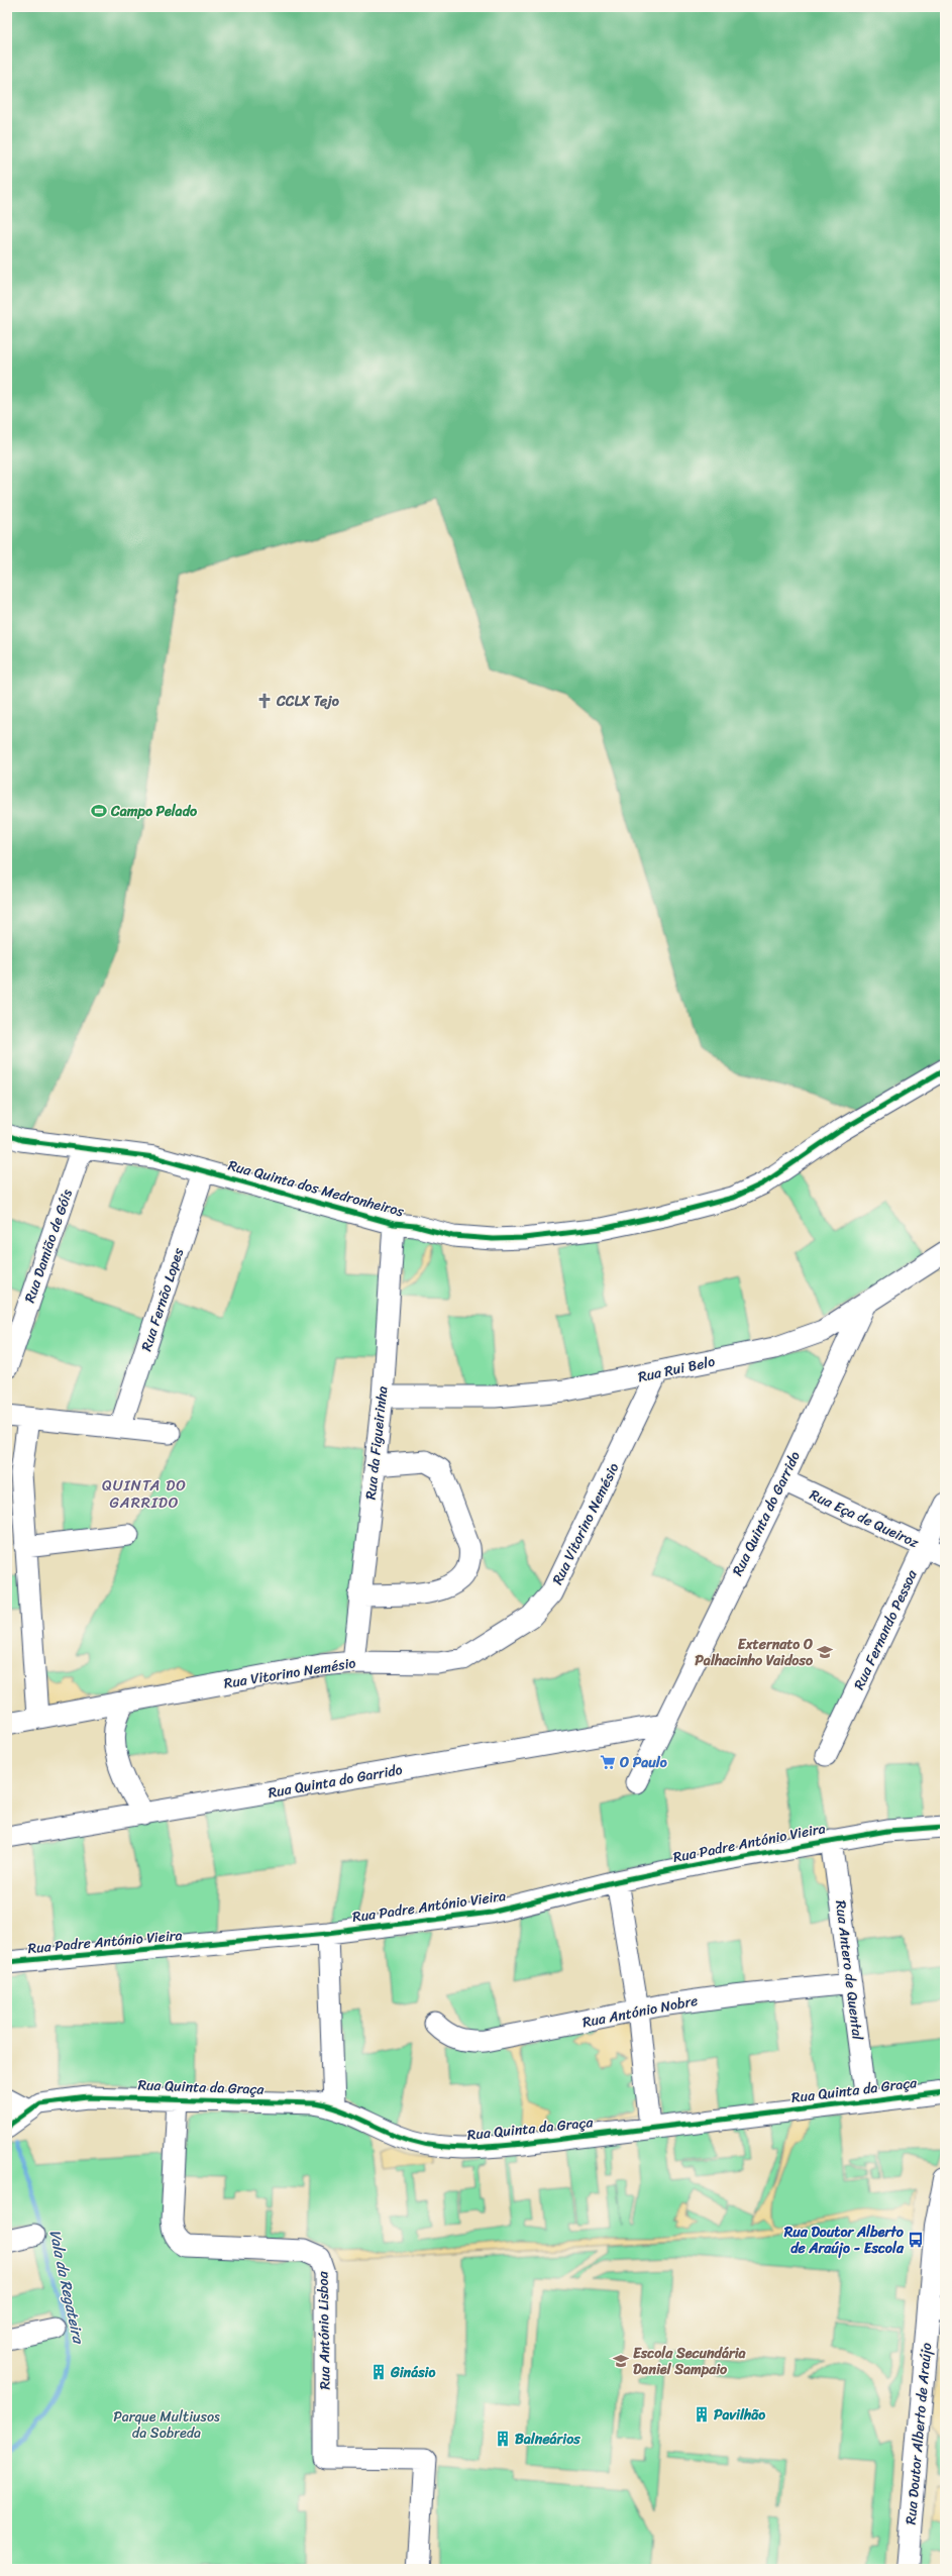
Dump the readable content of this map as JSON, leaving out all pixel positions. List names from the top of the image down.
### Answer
{
  "streets": {
    "main road": ["Rua Doutor Alberto de Araújo"],
    "street": [
      "Rua Quinta dos Medronheiros",
      "Rua Damião de Góis",
      "Rua Fernão Lopes",
      "Rua Rui Belo",
      "Rua da Figueirinha",
      "Rua Quinta do Garrido",
      "Rua Eça de Queiroz",
      "Rua Vitorino Nemésio",
      "Rua Fernando Pessoa",
      "Rua Padre António Vieira",
      "Rua Antero de Quental",
      "Rua António Nobre",
      "Rua Quinta da Graça",
      "Rua António Lisboa"
    ]
  },
  "crossings": [
    ["Rua Quinta dos Medronheiros", "Rua Damião de Góis"],
    ["Rua Quinta dos Medronheiros", "Rua Fernão Lopes"],
    ["Rua Quinta dos Medronheiros", "Rua da Figueirinha"],
    ["Rua Rui Belo", "Rua da Figueirinha"],
    ["Rua Rui Belo", "Rua Quinta do Garrido"],
    ["Rua Rui Belo", "Rua Vitorino Nemésio"],
    ["Rua da Figueirinha", "Rua Vitorino Nemésio"],
    ["Rua Quinta do Garrido", "Rua Eça de Queiroz"],
    ["Rua Eça de Queiroz", "Rua Fernando Pessoa"],
    ["Rua Padre António Vieira", "Rua Antero de Quental"],
    ["Rua Antero de Quental", "Rua António Nobre"],
    ["Rua Antero de Quental", "Rua Quinta da Graça"],
    ["Rua Quinta da Graça", "Rua António Lisboa"]
  ],
  "districts": ["QUINTA DO GARRIDO"],
  "water": ["Vala da Regateira"],
  "parks": ["Parque Multiusos da Sobreda"],
  "places": {
    "church": ["CCLX Tejo"],
    "sports": ["Campo Pelado"],
    "school or university": ["Externato O Palhacinho Vaidoso", "Escola Secundária Daniel Sampaio"],
    "supermarket": ["O Paulo"],
    "bus stop": ["Rua Doutor Alberto de Araújo - Escola"],
    "building": ["Ginásio", "Pavilhão", "Balneários"]
  }
}
